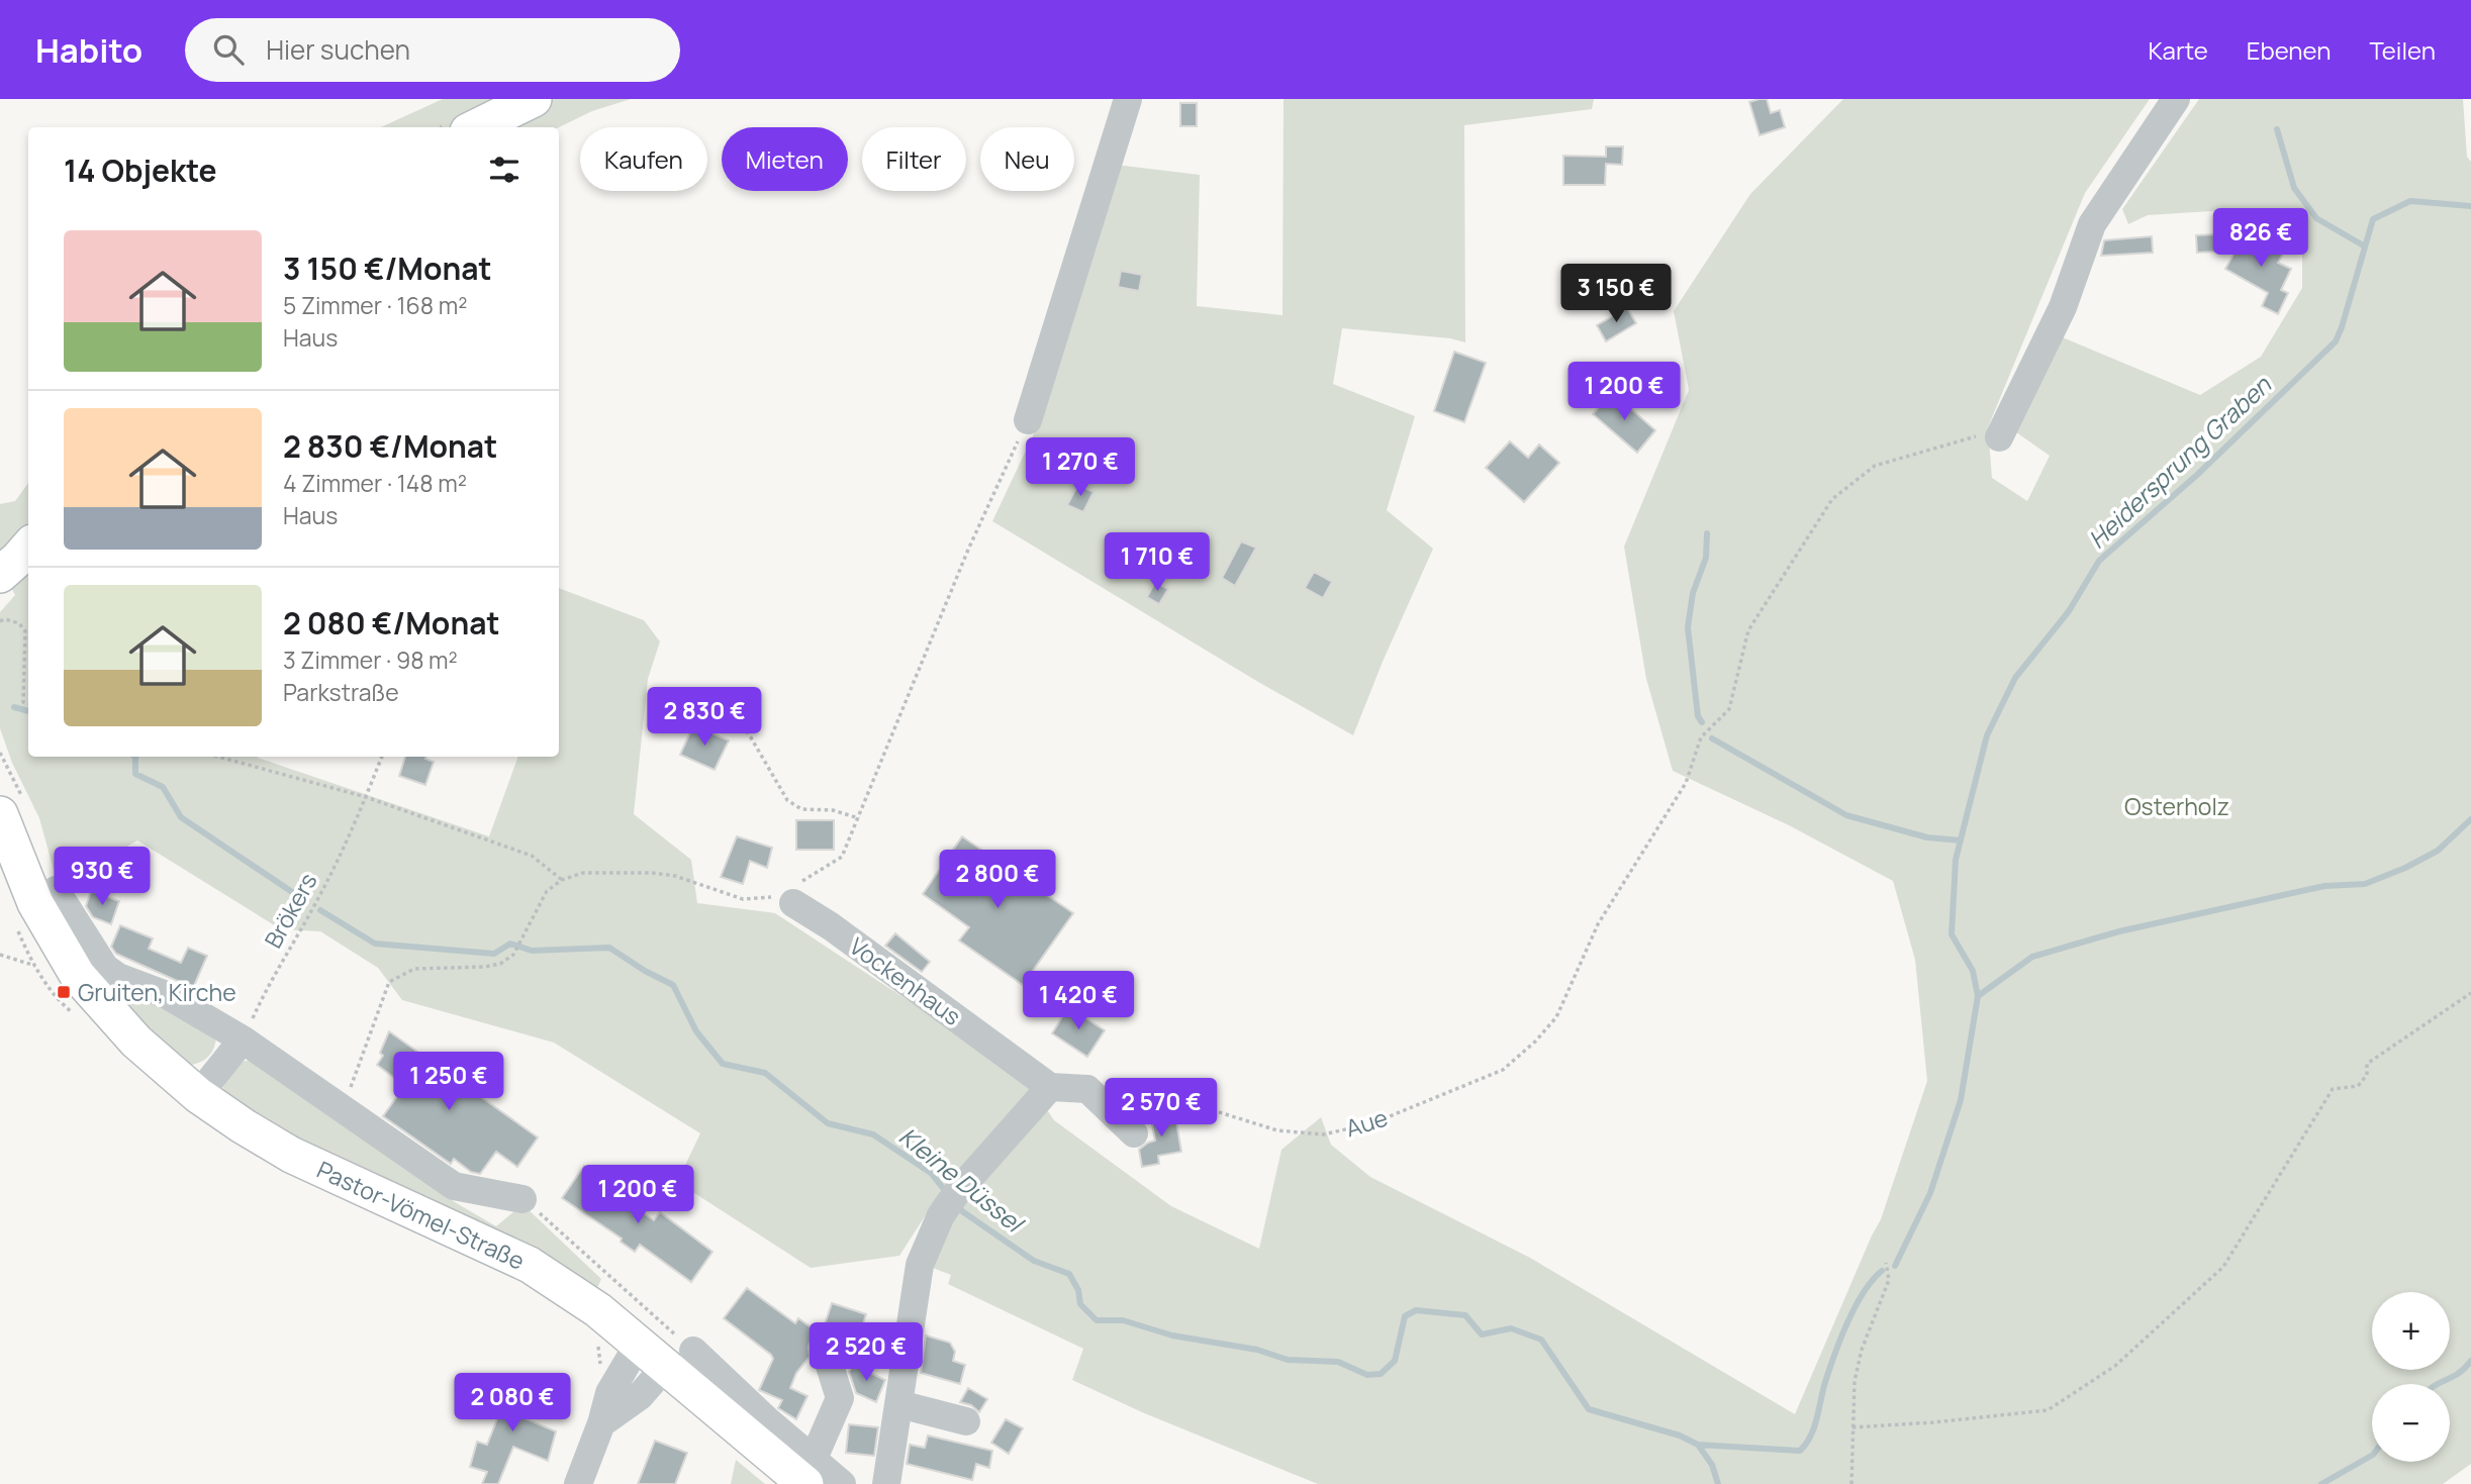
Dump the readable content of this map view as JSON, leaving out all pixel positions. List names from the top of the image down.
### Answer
{
  "streets": {
    "main road": ["Pastor-Vömel-Straße"],
    "street": ["Vockenhaus"],
    "path": ["Brökers", "Aue"]
  },
  "crossings": [
    ["Brökers", "Pastor-Vömel-Straße"]
  ],
  "water": ["Heidersprung Graben", "Kleine Düssel"],
  "parks": ["Osterholz"],
  "places": {
    "transit": ["Gruiten, Kirche"]
  },
  "page": {
    "header": "Habito",
    "search": "Hier suchen",
    "nav": ["Karte", "Ebenen", "Teilen"],
    "chip": [
      "Kaufen",
      "Mieten",
      "Filter",
      "Neu"
    ],
    "heading": "14 Objekte",
    "price": [
      "826 €",
      "3 150 €",
      "1 200 €",
      "1 270 €",
      "1 710 €",
      "2 830 €",
      "930 €",
      "2 800 €",
      "1 420 €",
      "1 250 €",
      "2 570 €",
      "1 200 €",
      "2 520 €",
      "2 080 €"
    ],
    "list": [
      {
        "name": "3 150 €/Monat",
        "note": "5 Zimmer · 168 m² · Haus"
      },
      {
        "name": "2 830 €/Monat",
        "note": "4 Zimmer · 148 m² · Haus"
      },
      {
        "name": "2 080 €/Monat",
        "note": "3 Zimmer · 98 m² · Parkstraße"
      }
    ],
    "map_buttons": ["+", "−"]
  }
}
